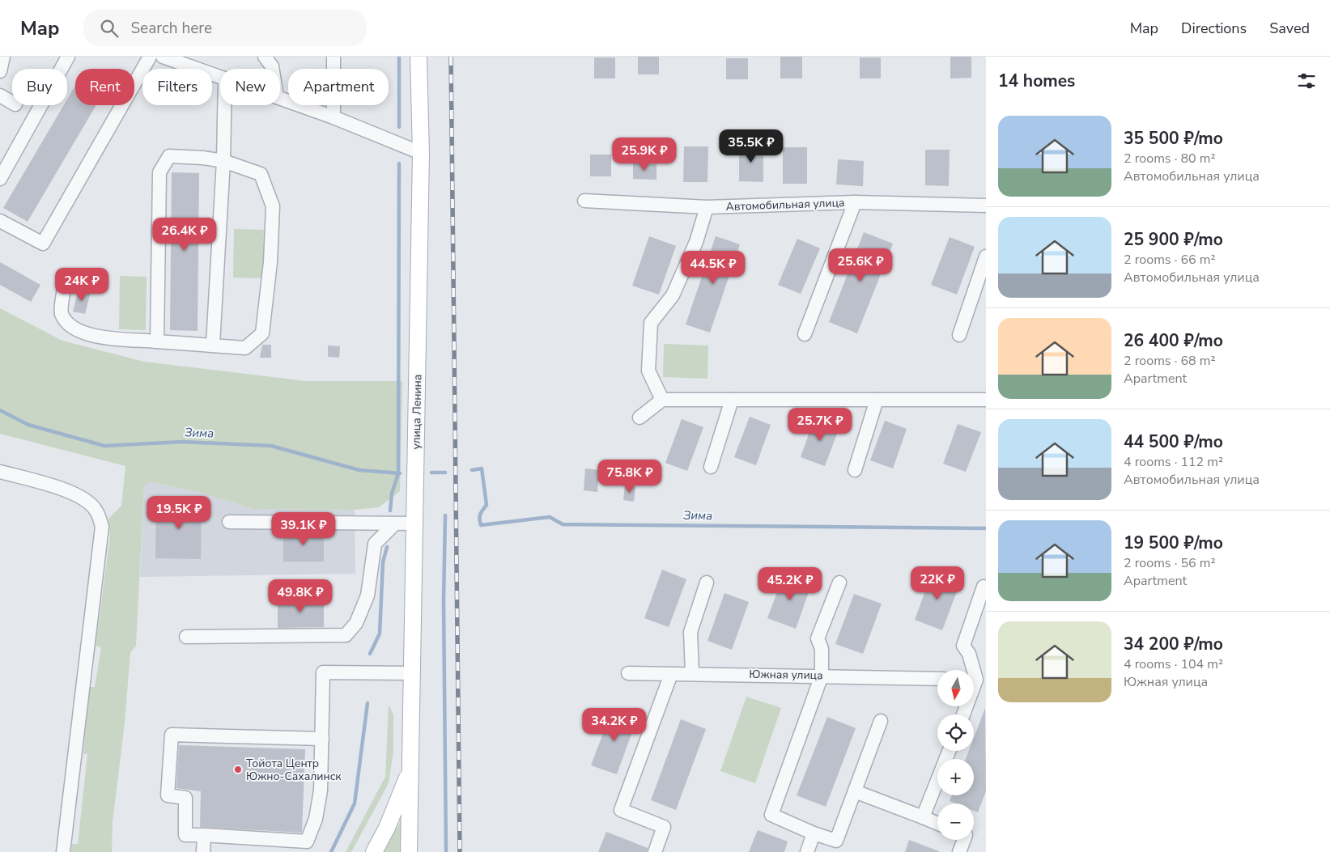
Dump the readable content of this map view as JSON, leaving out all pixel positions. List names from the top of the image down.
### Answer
{
  "streets": {
    "main road": ["улица Ленина"],
    "street": ["Автомобильная улица", "Южная улица"]
  },
  "water": ["Зима"],
  "places": ["Тойота Центр Южно-Сахалинск"],
  "north": "bottom",
  "page": {
    "header": "Map",
    "search": "Search here",
    "nav": ["Map", "Directions", "Saved"],
    "heading": "14 homes",
    "chip": [
      "Buy",
      "Rent",
      "Filters",
      "New",
      "Apartment"
    ],
    "list": [
      {
        "name": "35 500 ₽/mo",
        "note": "2 rooms · 80 m² · Автомобильная улица"
      },
      {
        "name": "25 900 ₽/mo",
        "note": "2 rooms · 66 m² · Автомобильная улица"
      },
      {
        "name": "26 400 ₽/mo",
        "note": "2 rooms · 68 m² · Apartment"
      },
      {
        "name": "44 500 ₽/mo",
        "note": "4 rooms · 112 m² · Автомобильная улица"
      },
      {
        "name": "19 500 ₽/mo",
        "note": "2 rooms · 56 m² · Apartment"
      },
      {
        "name": "34 200 ₽/mo",
        "note": "4 rooms · 104 m² · Южная улица"
      }
    ],
    "price": [
      "35.5K ₽",
      "25.9K ₽",
      "26.4K ₽",
      "25.6K ₽",
      "44.5K ₽",
      "24K ₽",
      "25.7K ₽",
      "75.8K ₽",
      "19.5K ₽",
      "39.1K ₽",
      "22K ₽",
      "45.2K ₽",
      "49.8K ₽",
      "34.2K ₽"
    ],
    "map_buttons": ["+", "−"]
  }
}
